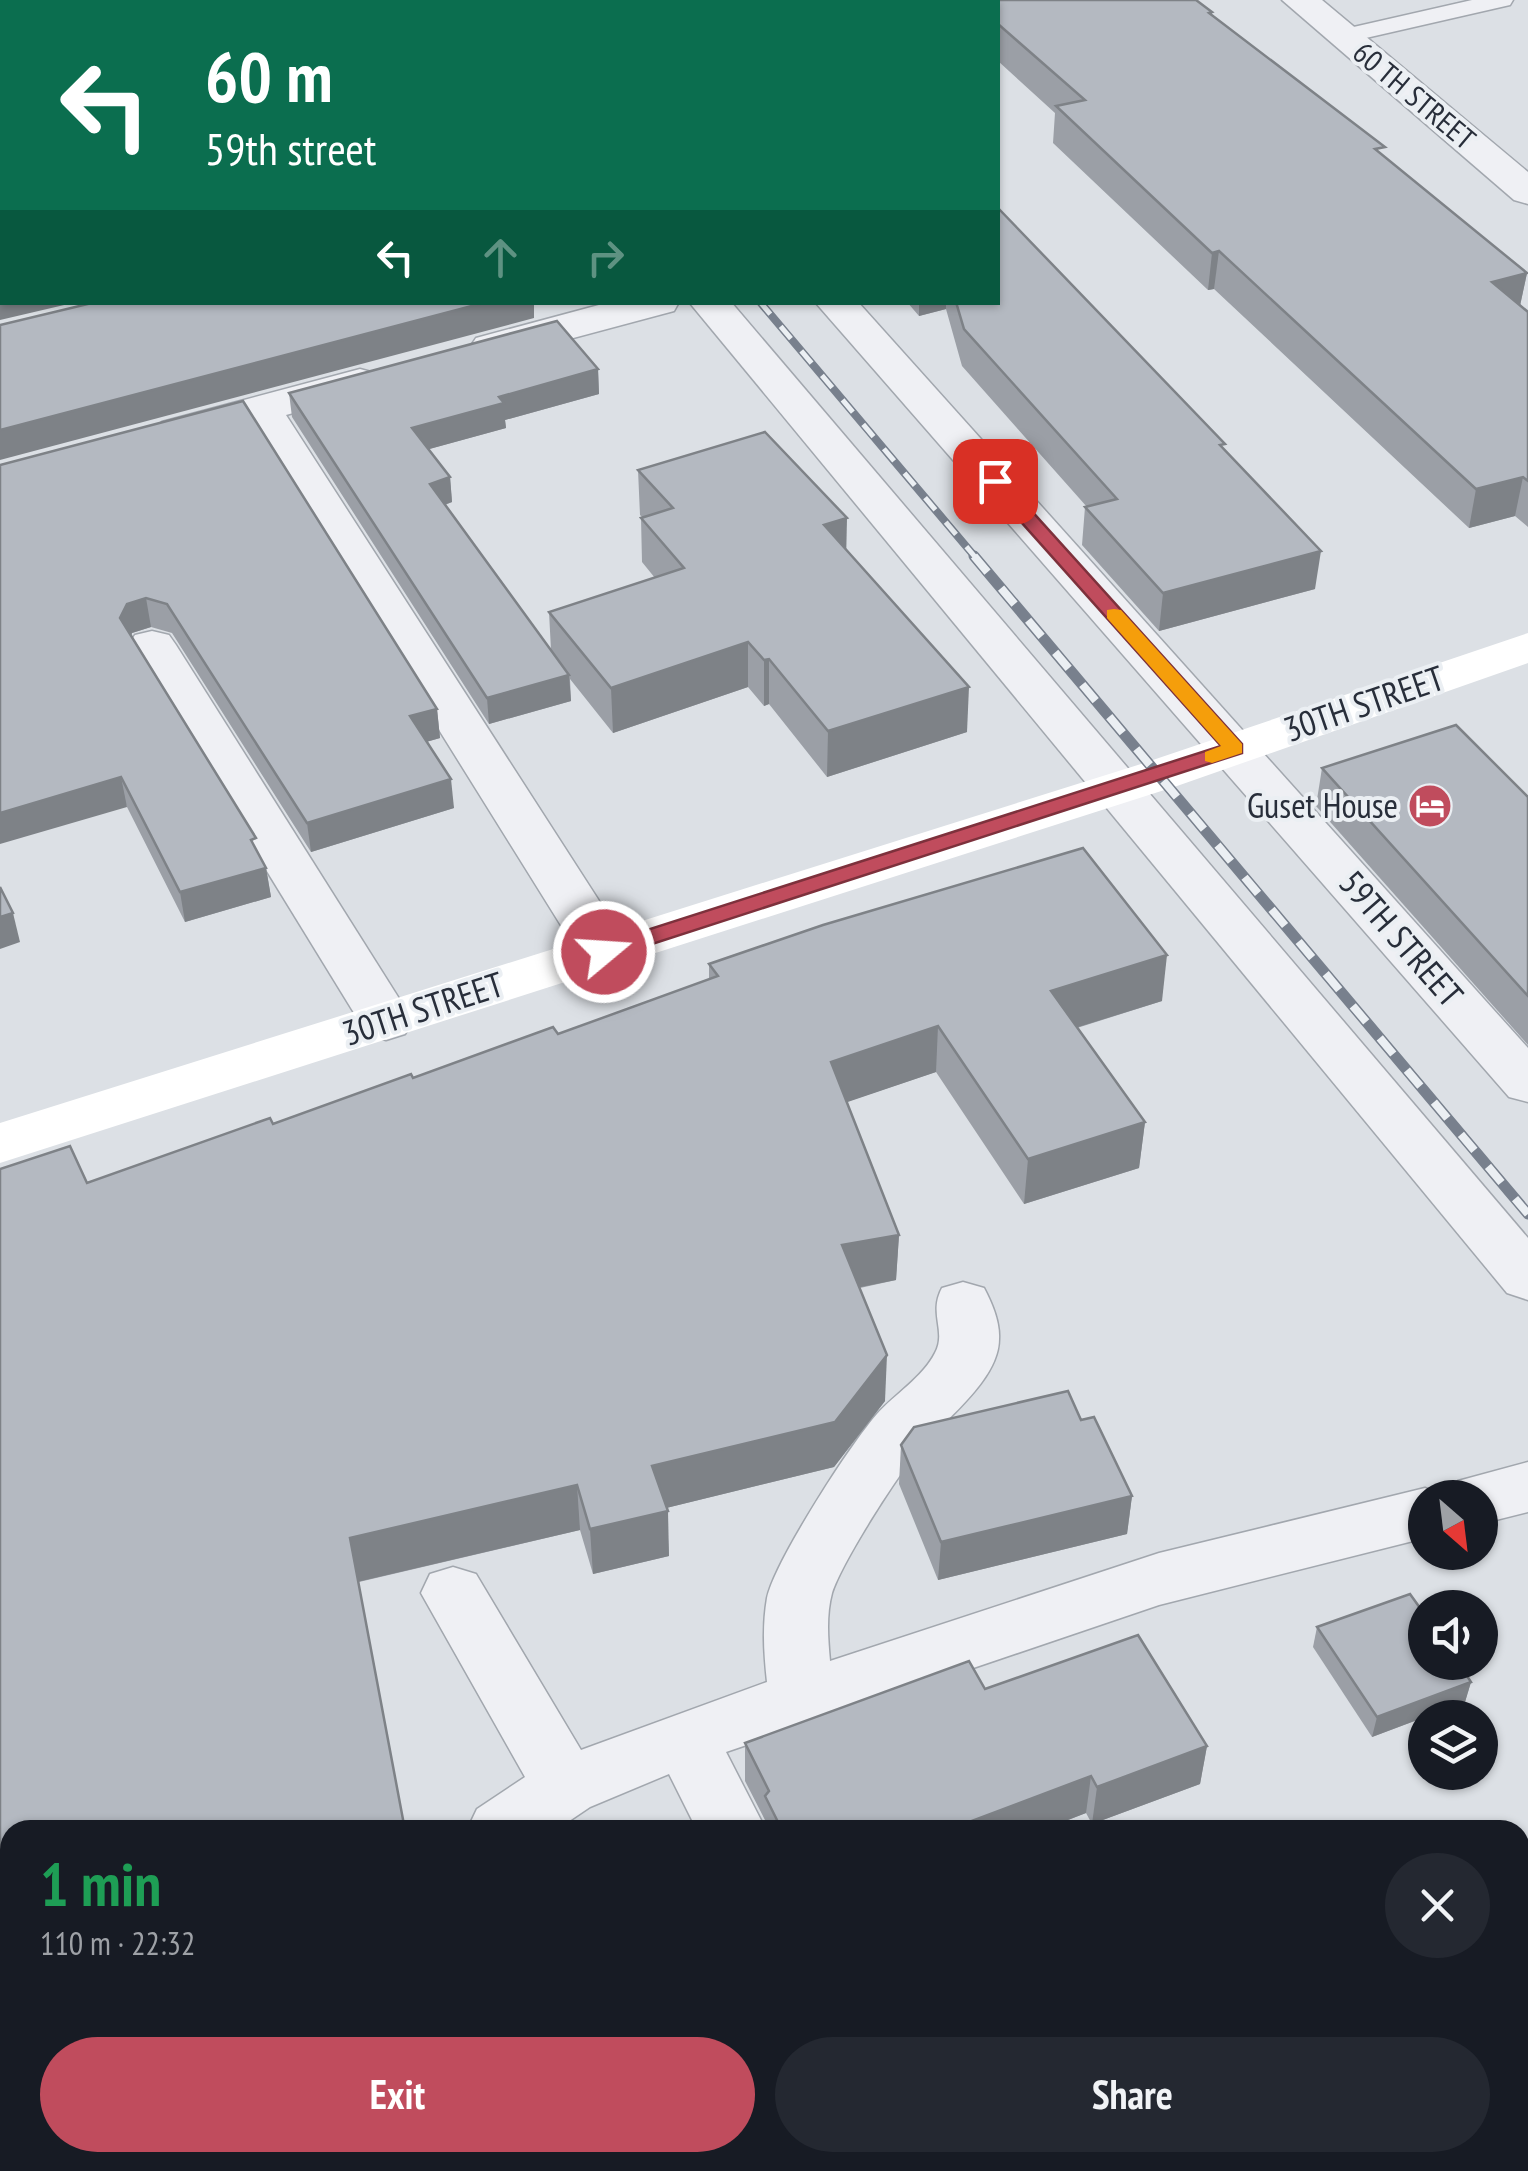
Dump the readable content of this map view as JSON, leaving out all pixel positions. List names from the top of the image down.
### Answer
{
  "streets": {
    "main road": ["30TH STREET"],
    "street": ["60 TH STREET", "59TH STREET"]
  },
  "crossings": [
    ["30TH STREET", "59TH STREET"]
  ],
  "places": {
    "hotel": ["Guset House"]
  },
  "north": "bottom right",
  "page": {
    "turn": ["60 m", "59th street"],
    "heading": ["1 min", "110 m · 22:32"],
    "buttons": ["Exit", "Share"]
  }
}
